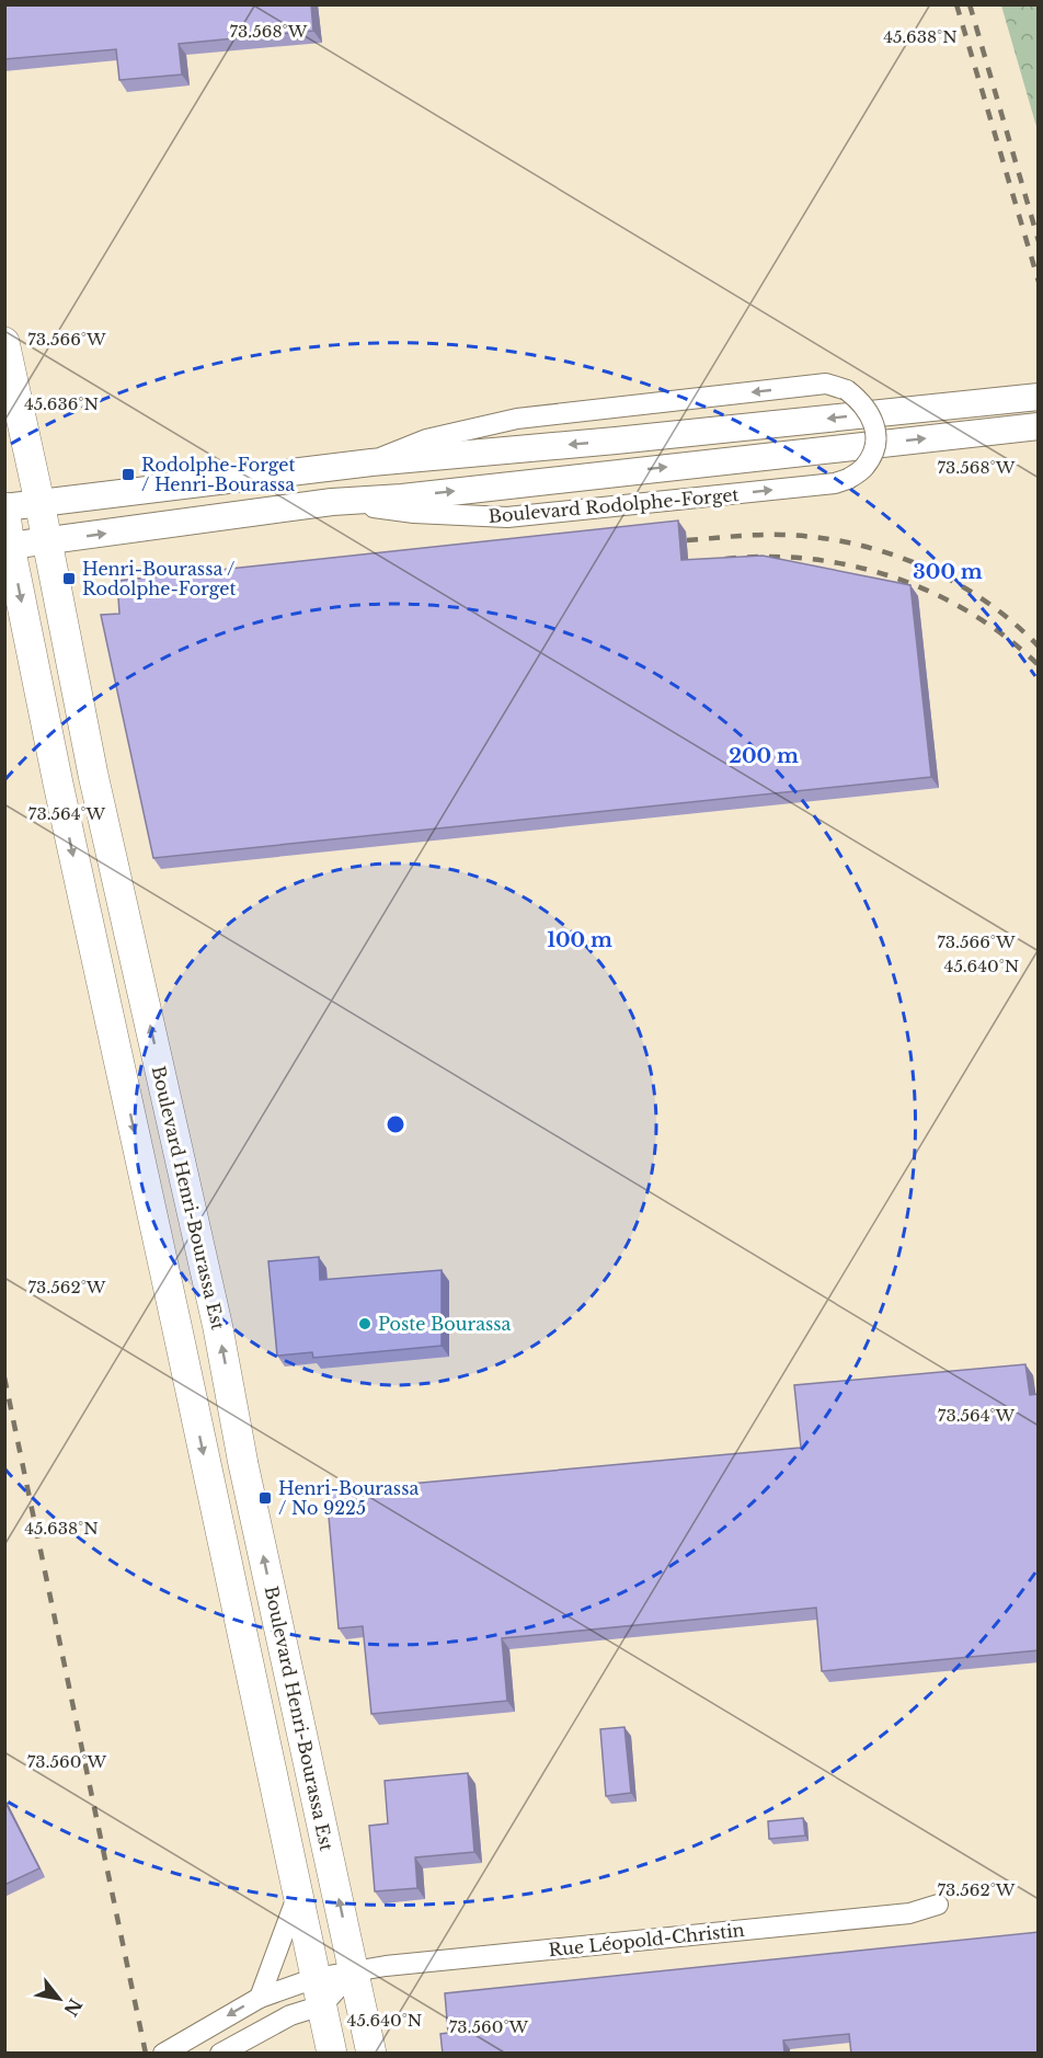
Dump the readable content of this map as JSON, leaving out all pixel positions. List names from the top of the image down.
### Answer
{
  "streets": {
    "main road": ["Boulevard Henri-Bourassa Est"],
    "street": ["Boulevard Rodolphe-Forget", "Rue Léopold-Christin"]
  },
  "crossings": [
    ["Boulevard Rodolphe-Forget", "Boulevard Henri-Bourassa Est"],
    ["Boulevard Henri-Bourassa Est", "Rue Léopold-Christin"]
  ],
  "places": {
    "transit": ["Rodolphe-Forget / Henri-Bourassa", "Henri-Bourassa / Rodolphe-Forget", "Henri-Bourassa / No 9225"],
    "other": ["Poste Bourassa"]
  },
  "north": "bottom right",
  "coordinates": [
    "73.568°W",
    "45.638°N",
    "73.566°W",
    "45.636°N",
    "73.564°W",
    "45.640°N",
    "73.562°W",
    "73.560°W"
  ],
  "rings": ["300 m", "200 m", "100 m"]
}
